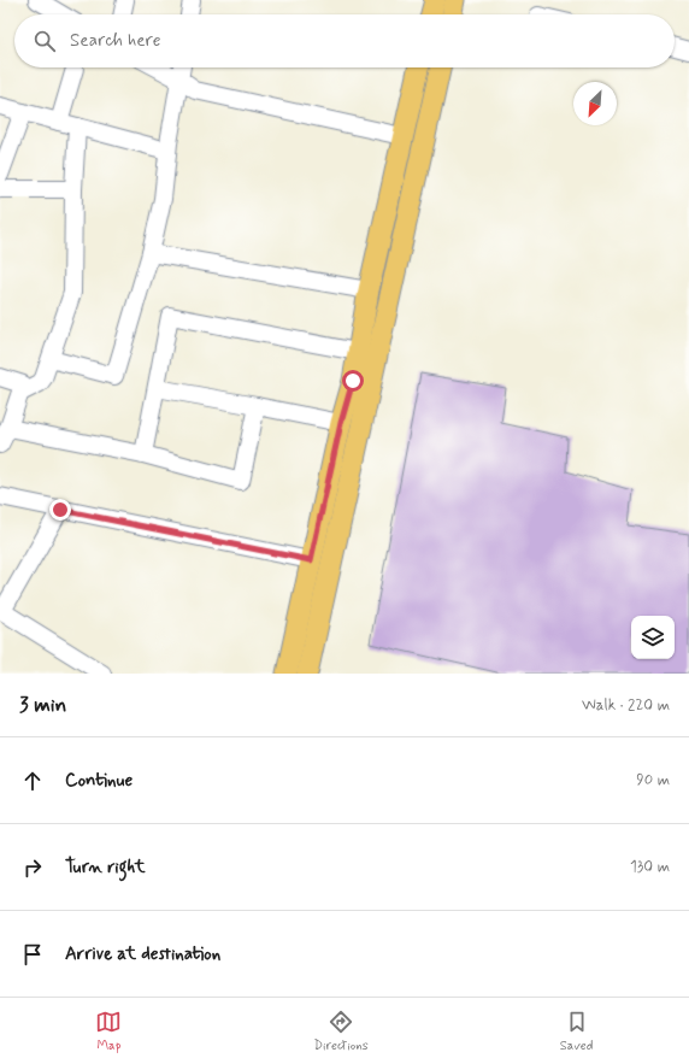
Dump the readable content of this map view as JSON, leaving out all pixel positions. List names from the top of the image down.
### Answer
{
  "north": "bottom left",
  "page": {
    "search": "Search here",
    "heading": ["3 min", "Walk · 220 m"],
    "list": [
      ["Continue", "90 m"],
      ["Turn right", "130 m"],
      "Arrive at destination"
    ],
    "nav": ["Map", "Directions", "Saved"]
  }
}
